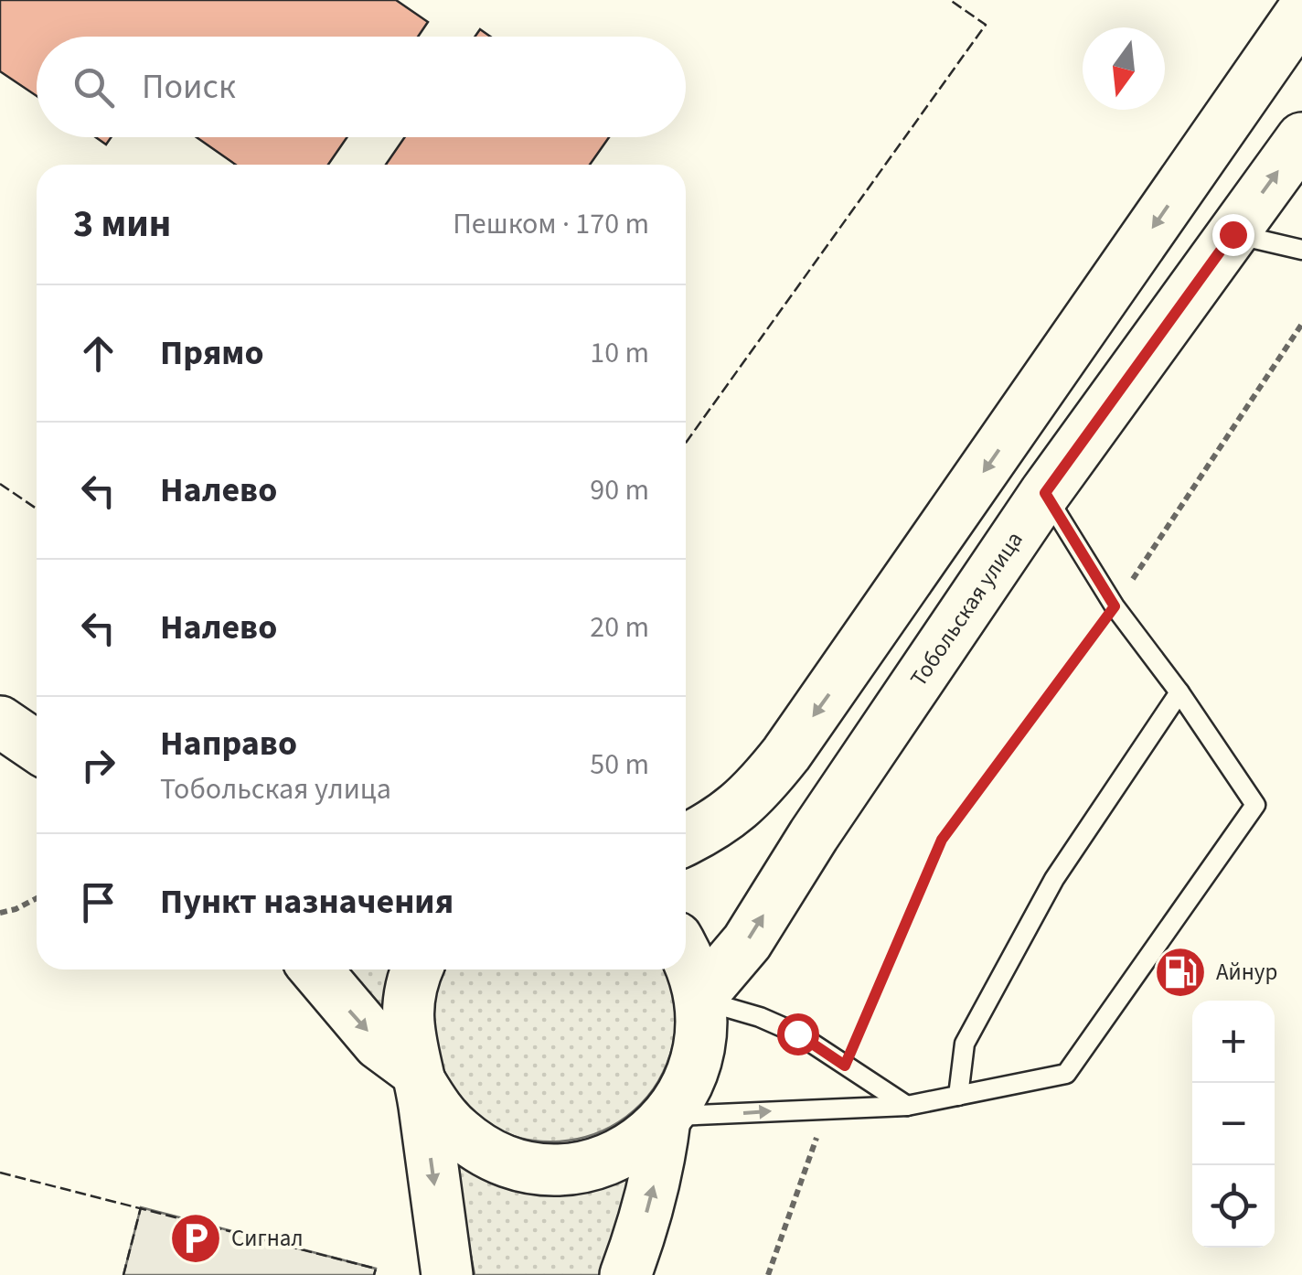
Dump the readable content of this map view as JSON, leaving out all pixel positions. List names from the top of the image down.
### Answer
{
  "streets": {
    "street": ["Тобольская улица"]
  },
  "places": {
    "fuel station": ["Айнур"],
    "parking": ["Сигнал"]
  },
  "north": "bottom",
  "page": {
    "search": "Поиск",
    "heading": ["3 мин", "Пешком · 170 m"],
    "list": [
      ["Прямо", "10 m"],
      ["Налево", "90 m"],
      ["Налево", "20 m"],
      ["Направо", "Тобольская улица", "50 m"],
      "Пункт назначения"
    ],
    "map_buttons": ["+", "−"]
  }
}
